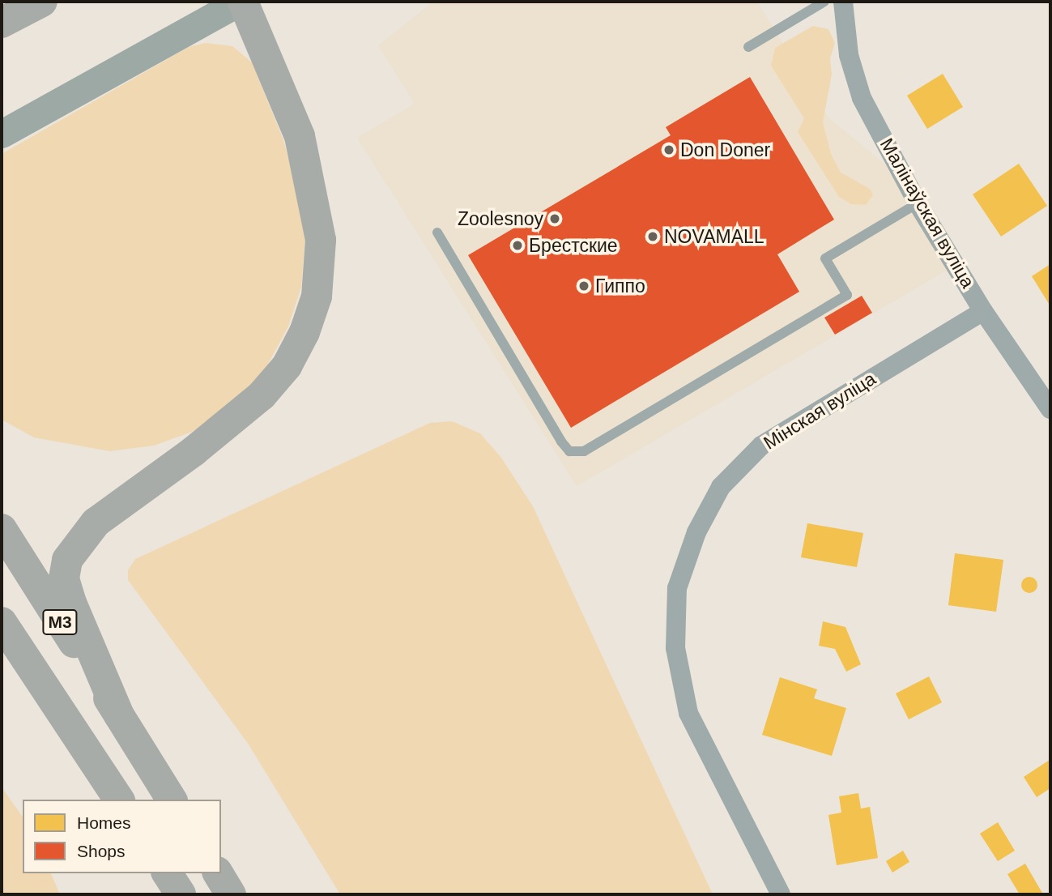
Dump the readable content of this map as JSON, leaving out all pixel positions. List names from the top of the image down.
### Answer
{
  "streets": {
    "highway": ["М3"],
    "street": ["Малінаўская вуліца", "Мінская вуліца"]
  },
  "crossings": [
    ["Малінаўская вуліца", "Мінская вуліца"]
  ],
  "places": [
    "Don Doner",
    "Zoolesnoy",
    "NOVAMALL",
    "Брестские",
    "Гиппо"
  ],
  "legend": ["Homes", "Shops"]
}
